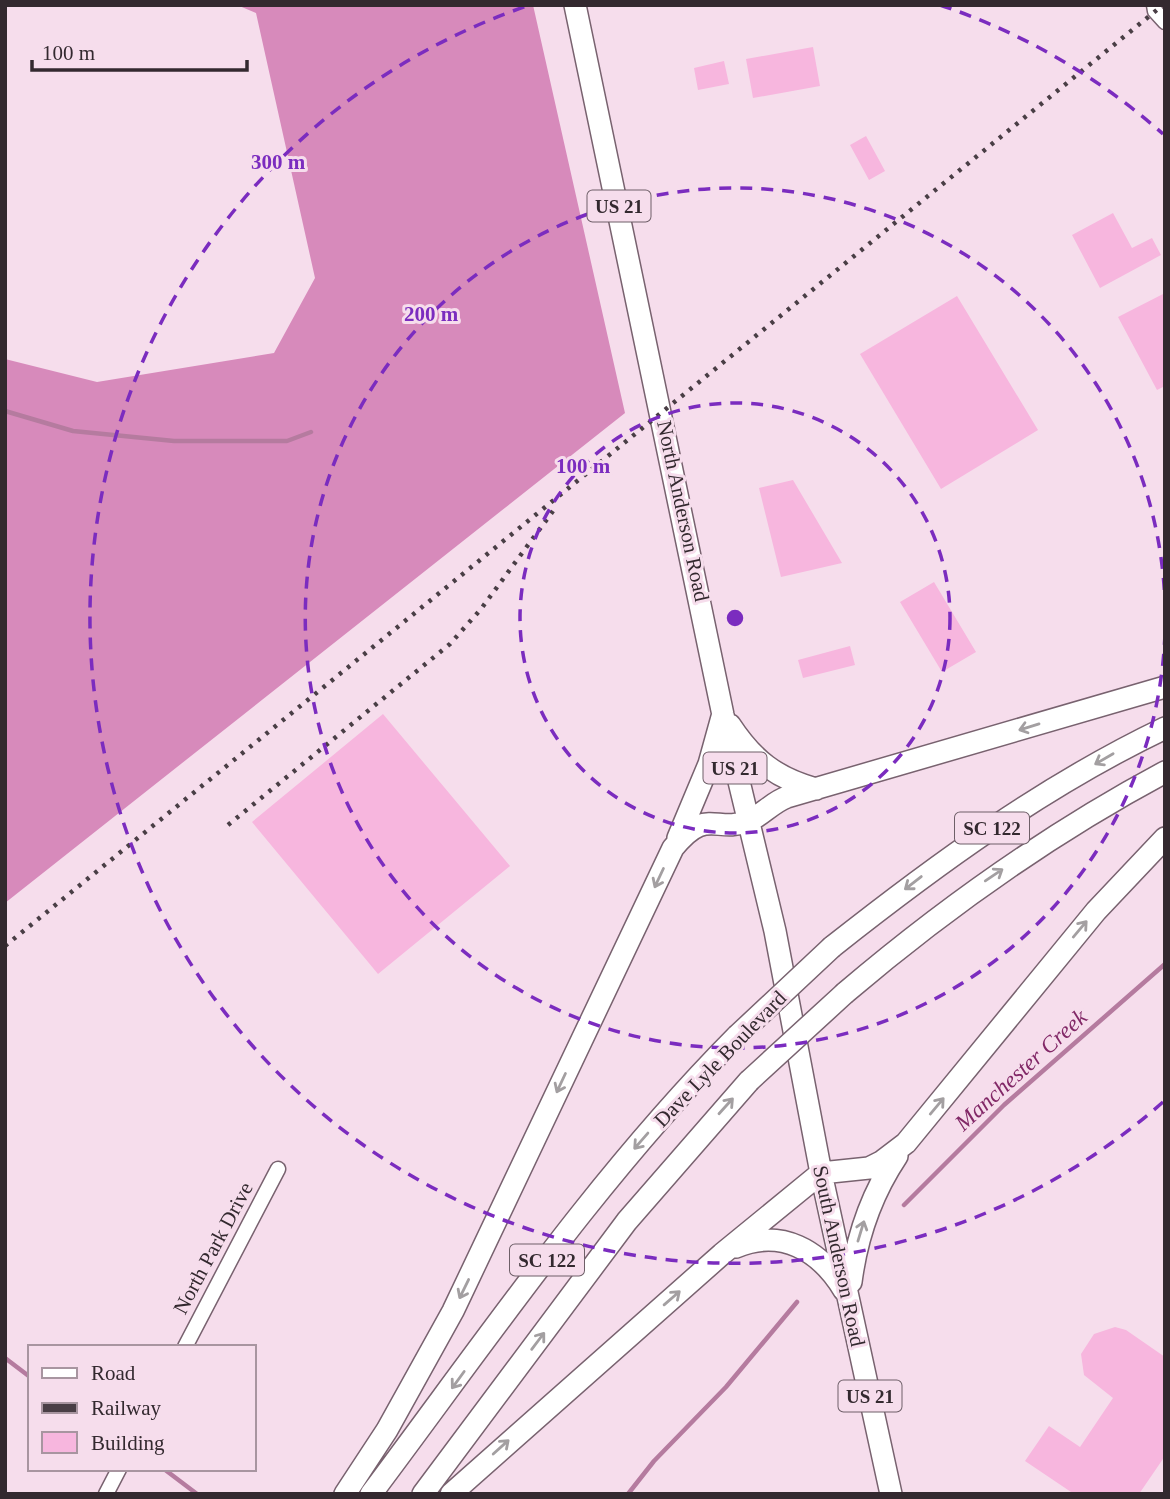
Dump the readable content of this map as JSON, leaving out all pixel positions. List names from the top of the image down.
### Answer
{
  "streets": {
    "main road": [
      "US 21",
      "North Anderson Road",
      "SC 122",
      "Dave Lyle Boulevard",
      "South Anderson Road"
    ],
    "street": ["North Park Drive"]
  },
  "crossings": [
    ["North Anderson Road", "South Anderson Road"]
  ],
  "water": ["Manchester Creek"],
  "legend": ["Road", "Railway", "Building"],
  "scale_bar": "100 m",
  "rings": ["300 m", "200 m", "100 m"]
}
